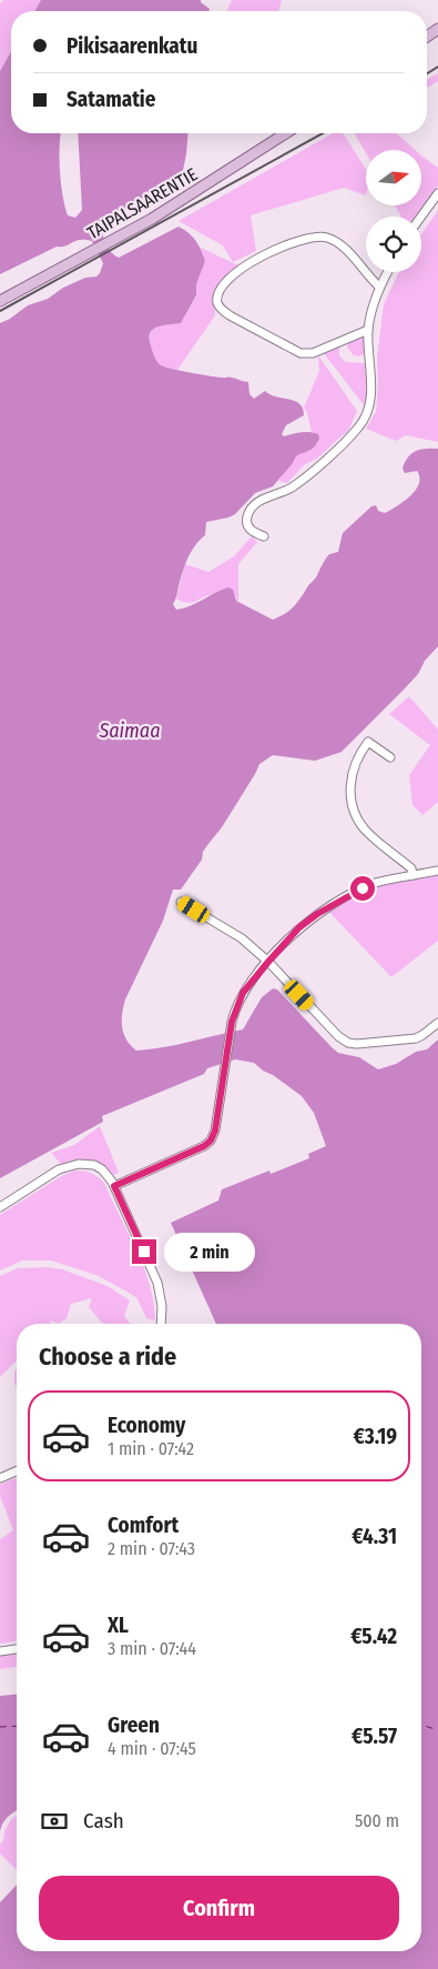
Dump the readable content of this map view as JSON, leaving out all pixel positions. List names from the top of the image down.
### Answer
{
  "streets": {
    "main road": ["TAIPALSAARENTIE"]
  },
  "water": ["Saimaa"],
  "north": "right",
  "page": {
    "banner": ["Pikisaarenkatu", "Satamatie"],
    "bubble": "2 min",
    "heading": "Choose a ride",
    "list": [
      {
        "name": "Economy",
        "note": "1 min · 07:42",
        "value": "€3.19"
      },
      {
        "name": "Comfort",
        "note": "2 min · 07:43",
        "value": "€4.31"
      },
      {
        "name": "XL",
        "note": "3 min · 07:44",
        "value": "€5.42"
      },
      {
        "name": "Green",
        "note": "4 min · 07:45",
        "value": "€5.57"
      }
    ],
    "pay": ["Cash", "500 m"],
    "buttons": "Confirm"
  }
}
